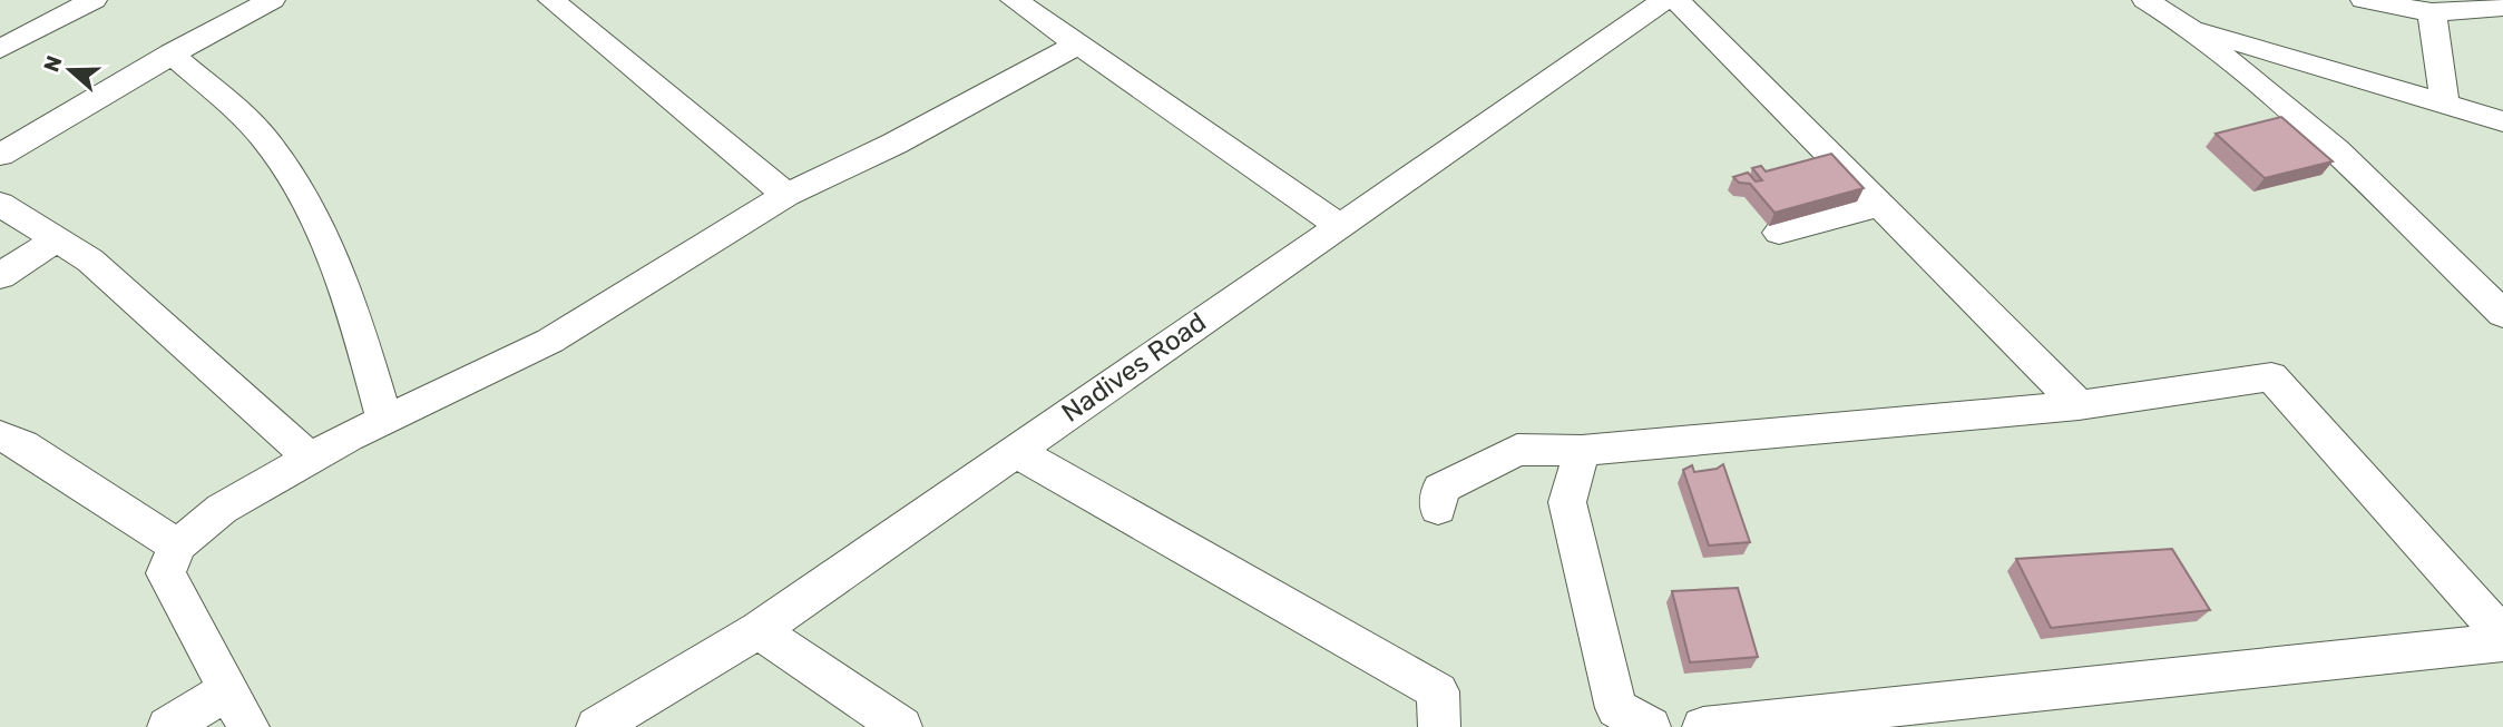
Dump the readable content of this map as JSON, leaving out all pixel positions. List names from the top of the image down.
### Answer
{
  "streets": {
    "street": ["Nadives Road"]
  },
  "north": "left"
}
